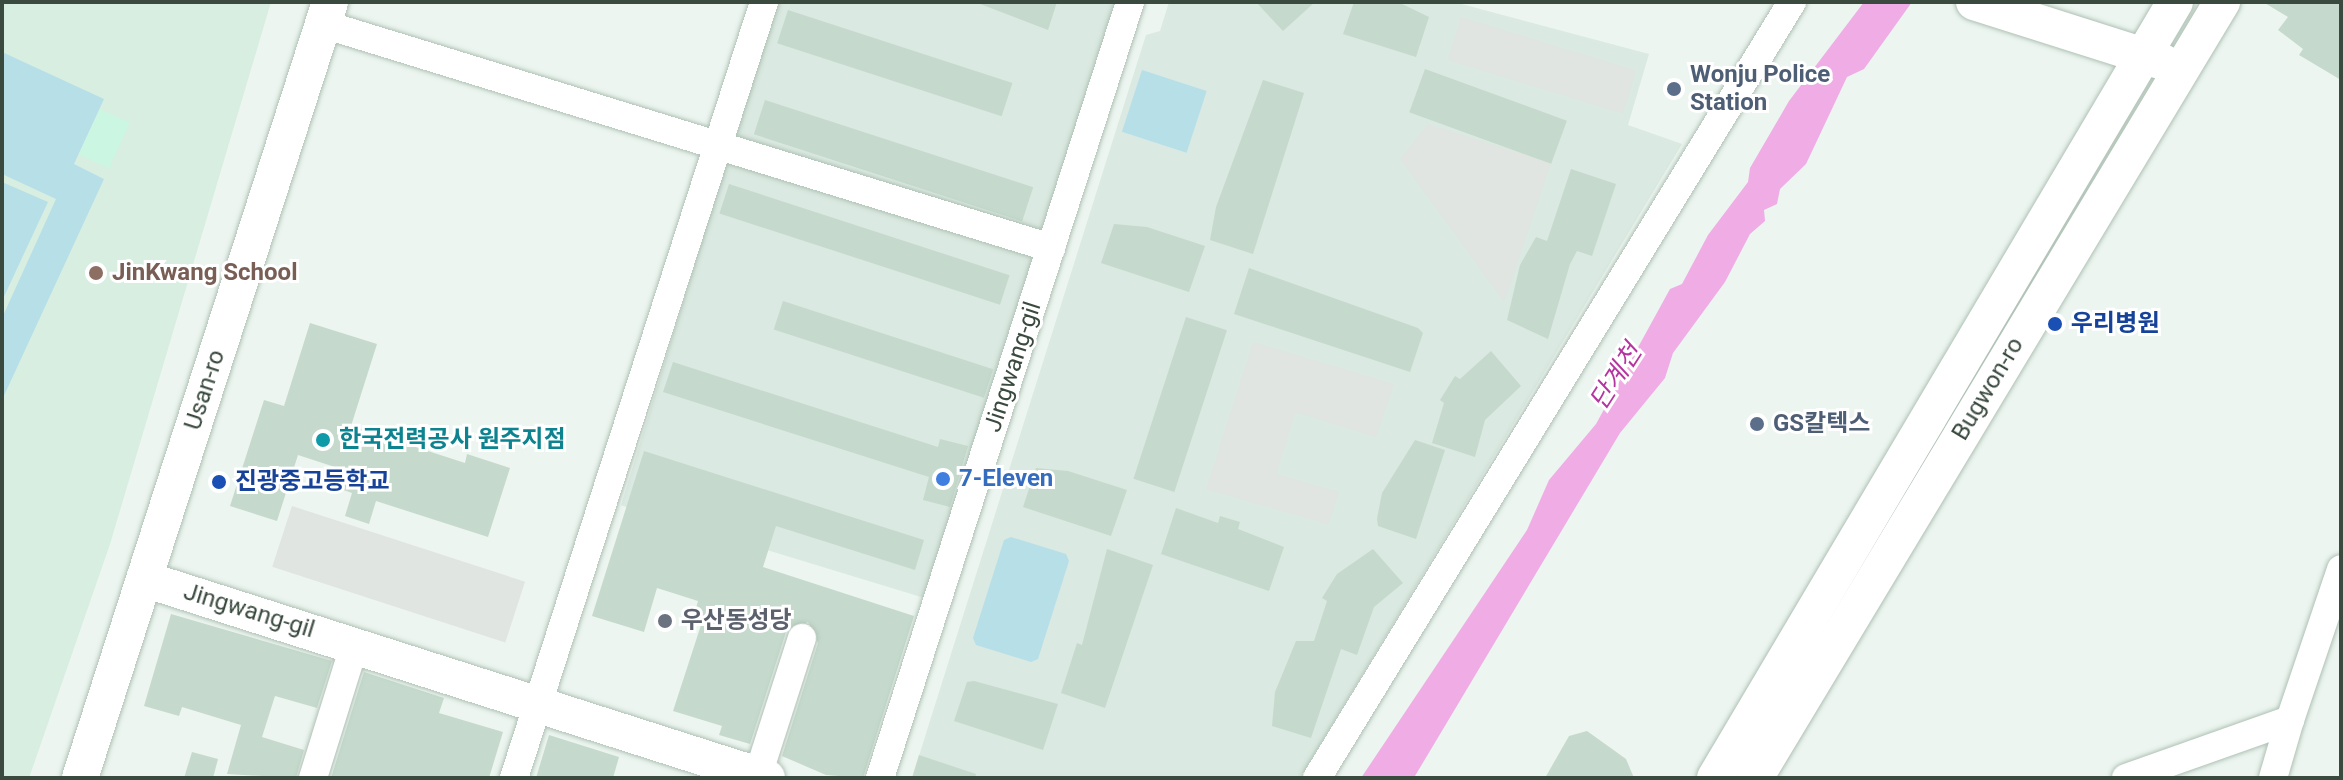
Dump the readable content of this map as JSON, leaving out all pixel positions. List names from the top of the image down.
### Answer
{
  "streets": {
    "street": ["Jingwang-gil", "Bugwon-ro", "Usan-ro"]
  },
  "crossings": [
    ["Jingwang-gil", "Usan-ro"]
  ],
  "water": ["단계천"],
  "places": [
    "Wonju Police Station",
    "JinKwang School",
    "우리병원",
    "GS칼텍스",
    "한국전력공사 원주지점",
    "7-Eleven",
    "진광중고등학교",
    "우산동성당"
  ]
}
